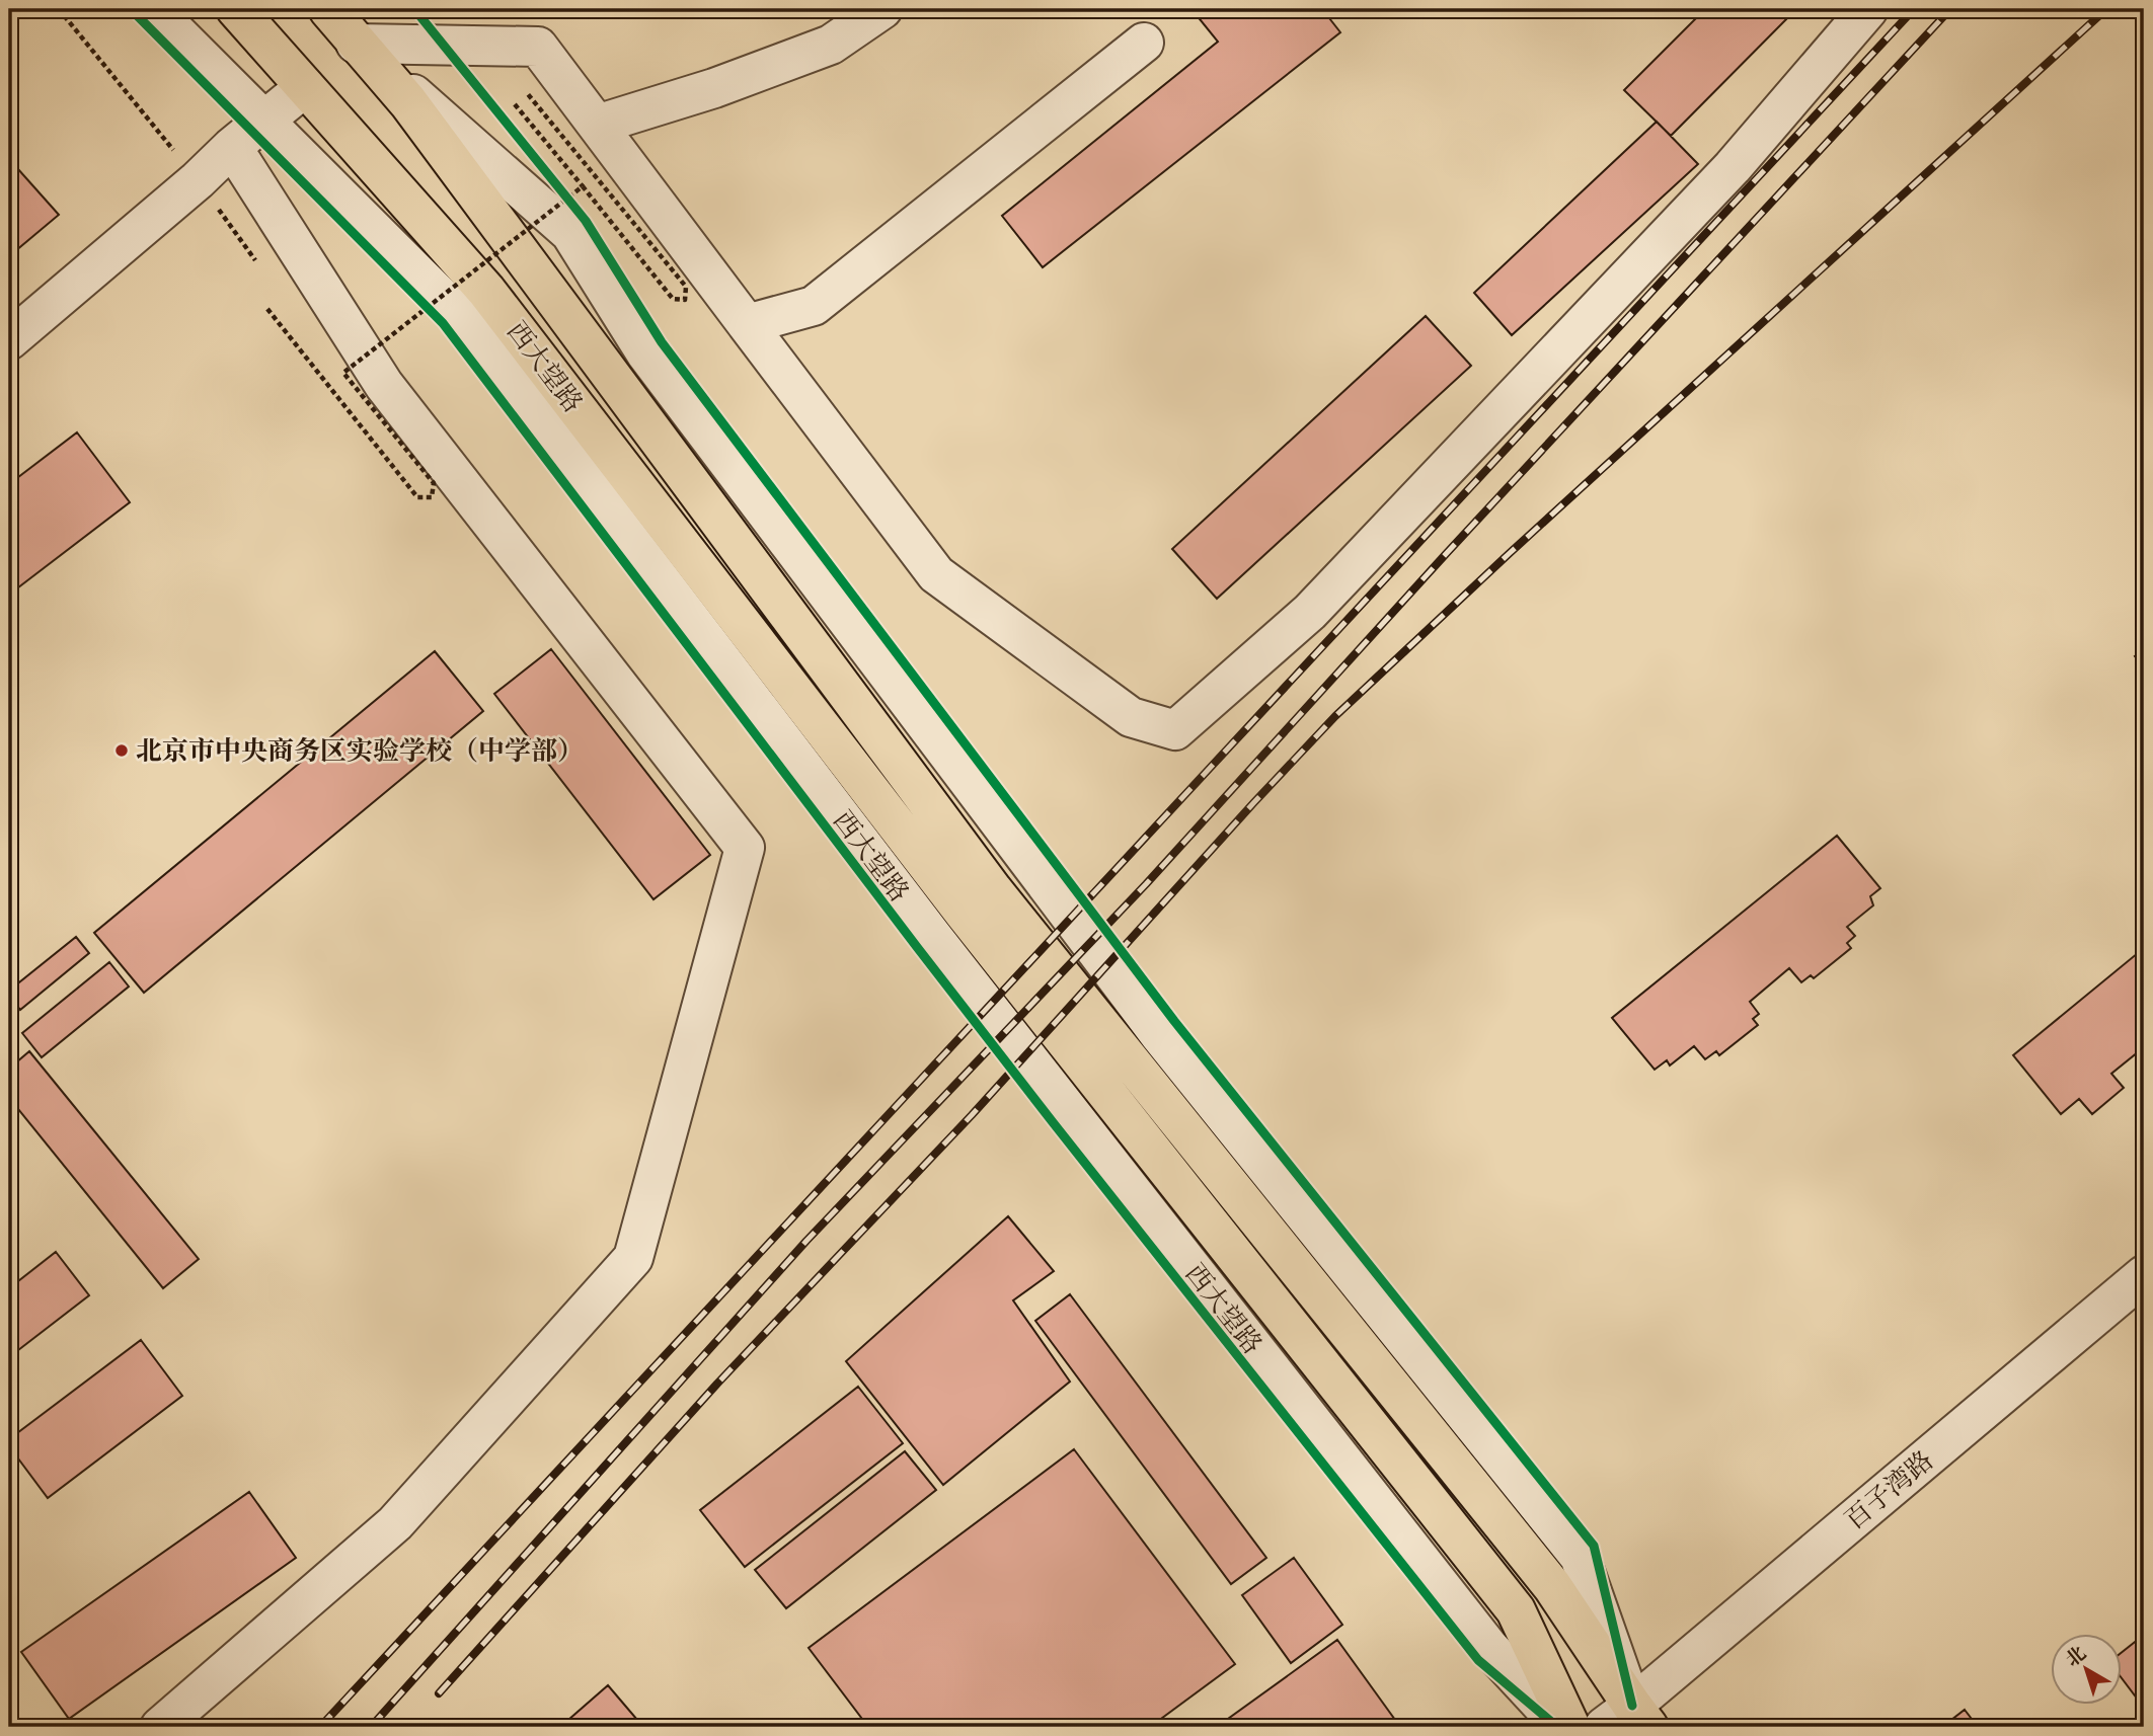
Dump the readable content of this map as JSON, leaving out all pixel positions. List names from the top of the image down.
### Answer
{
  "streets": {
    "main road": ["西大望路"],
    "street": ["百子湾路"]
  },
  "crossings": [
    ["西大望路", "百子湾路"]
  ],
  "places": ["北京市中央商务区实验学校（中学部）"],
  "north": "top left"
}
